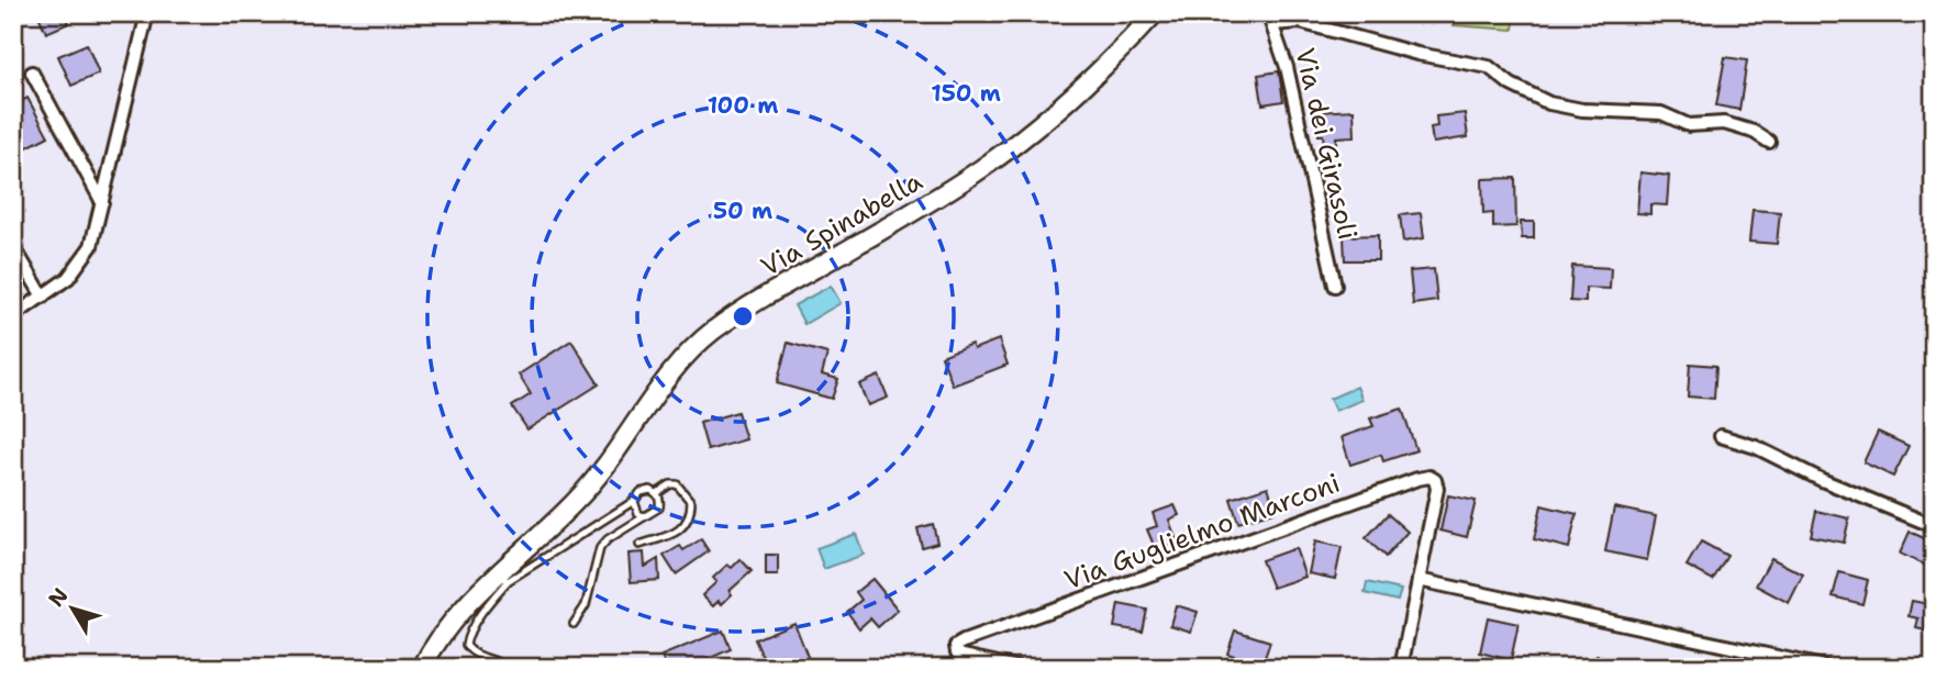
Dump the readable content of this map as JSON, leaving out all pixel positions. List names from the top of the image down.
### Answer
{
  "streets": {
    "street": ["Via dei Girasoli", "Via Spinabella", "Via Guglielmo Marconi"]
  },
  "north": "top left",
  "rings": ["150 m", "100 m", "50 m"]
}
